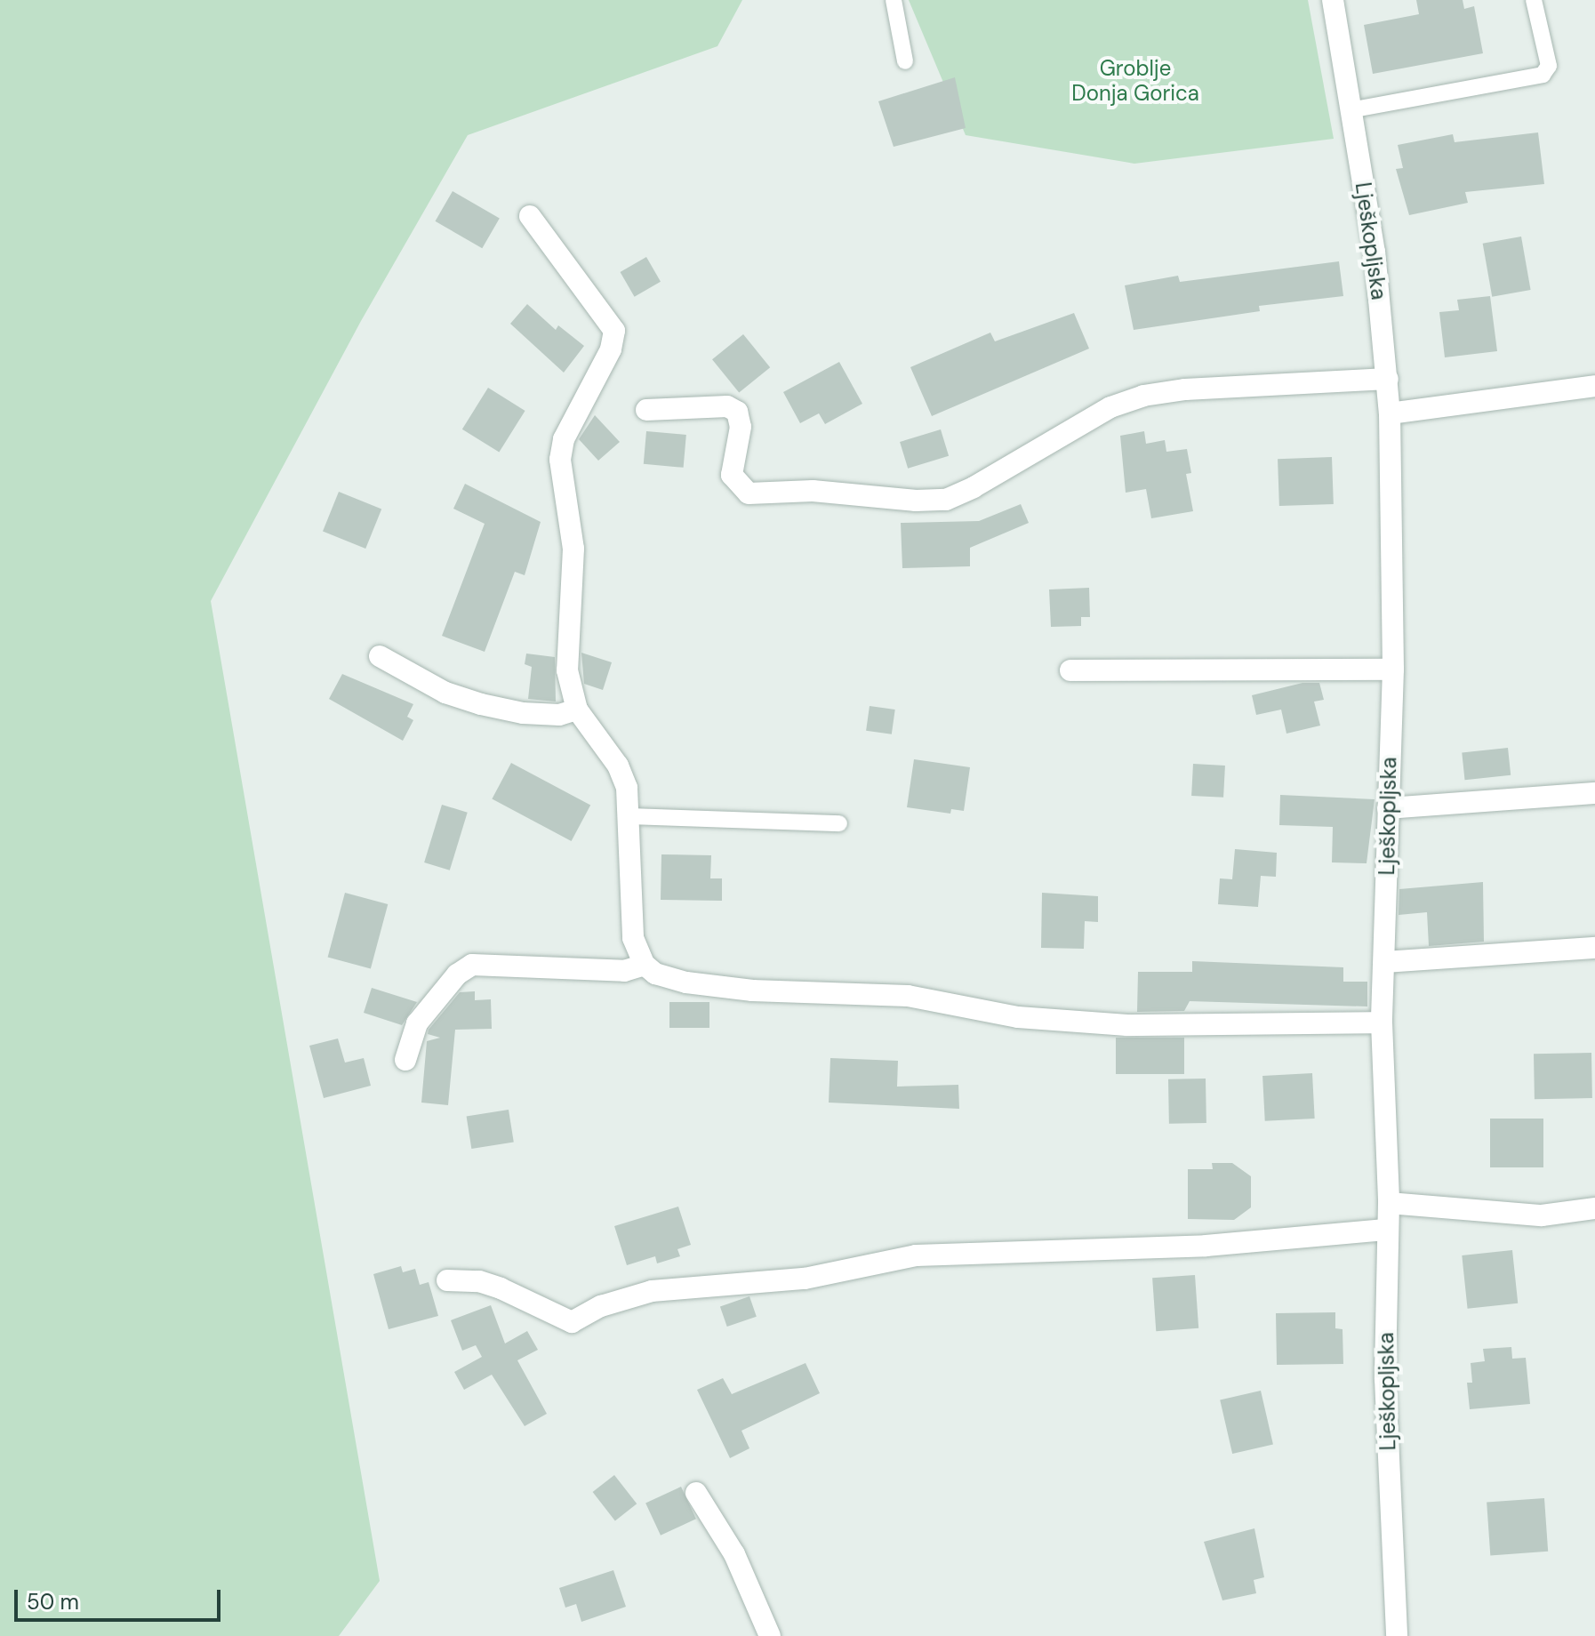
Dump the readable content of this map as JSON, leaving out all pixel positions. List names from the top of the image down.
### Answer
{
  "streets": {
    "street": ["Lješkopljska"]
  },
  "parks": ["Groblje Donja Gorica"],
  "scale_bar": "50 m"
}
